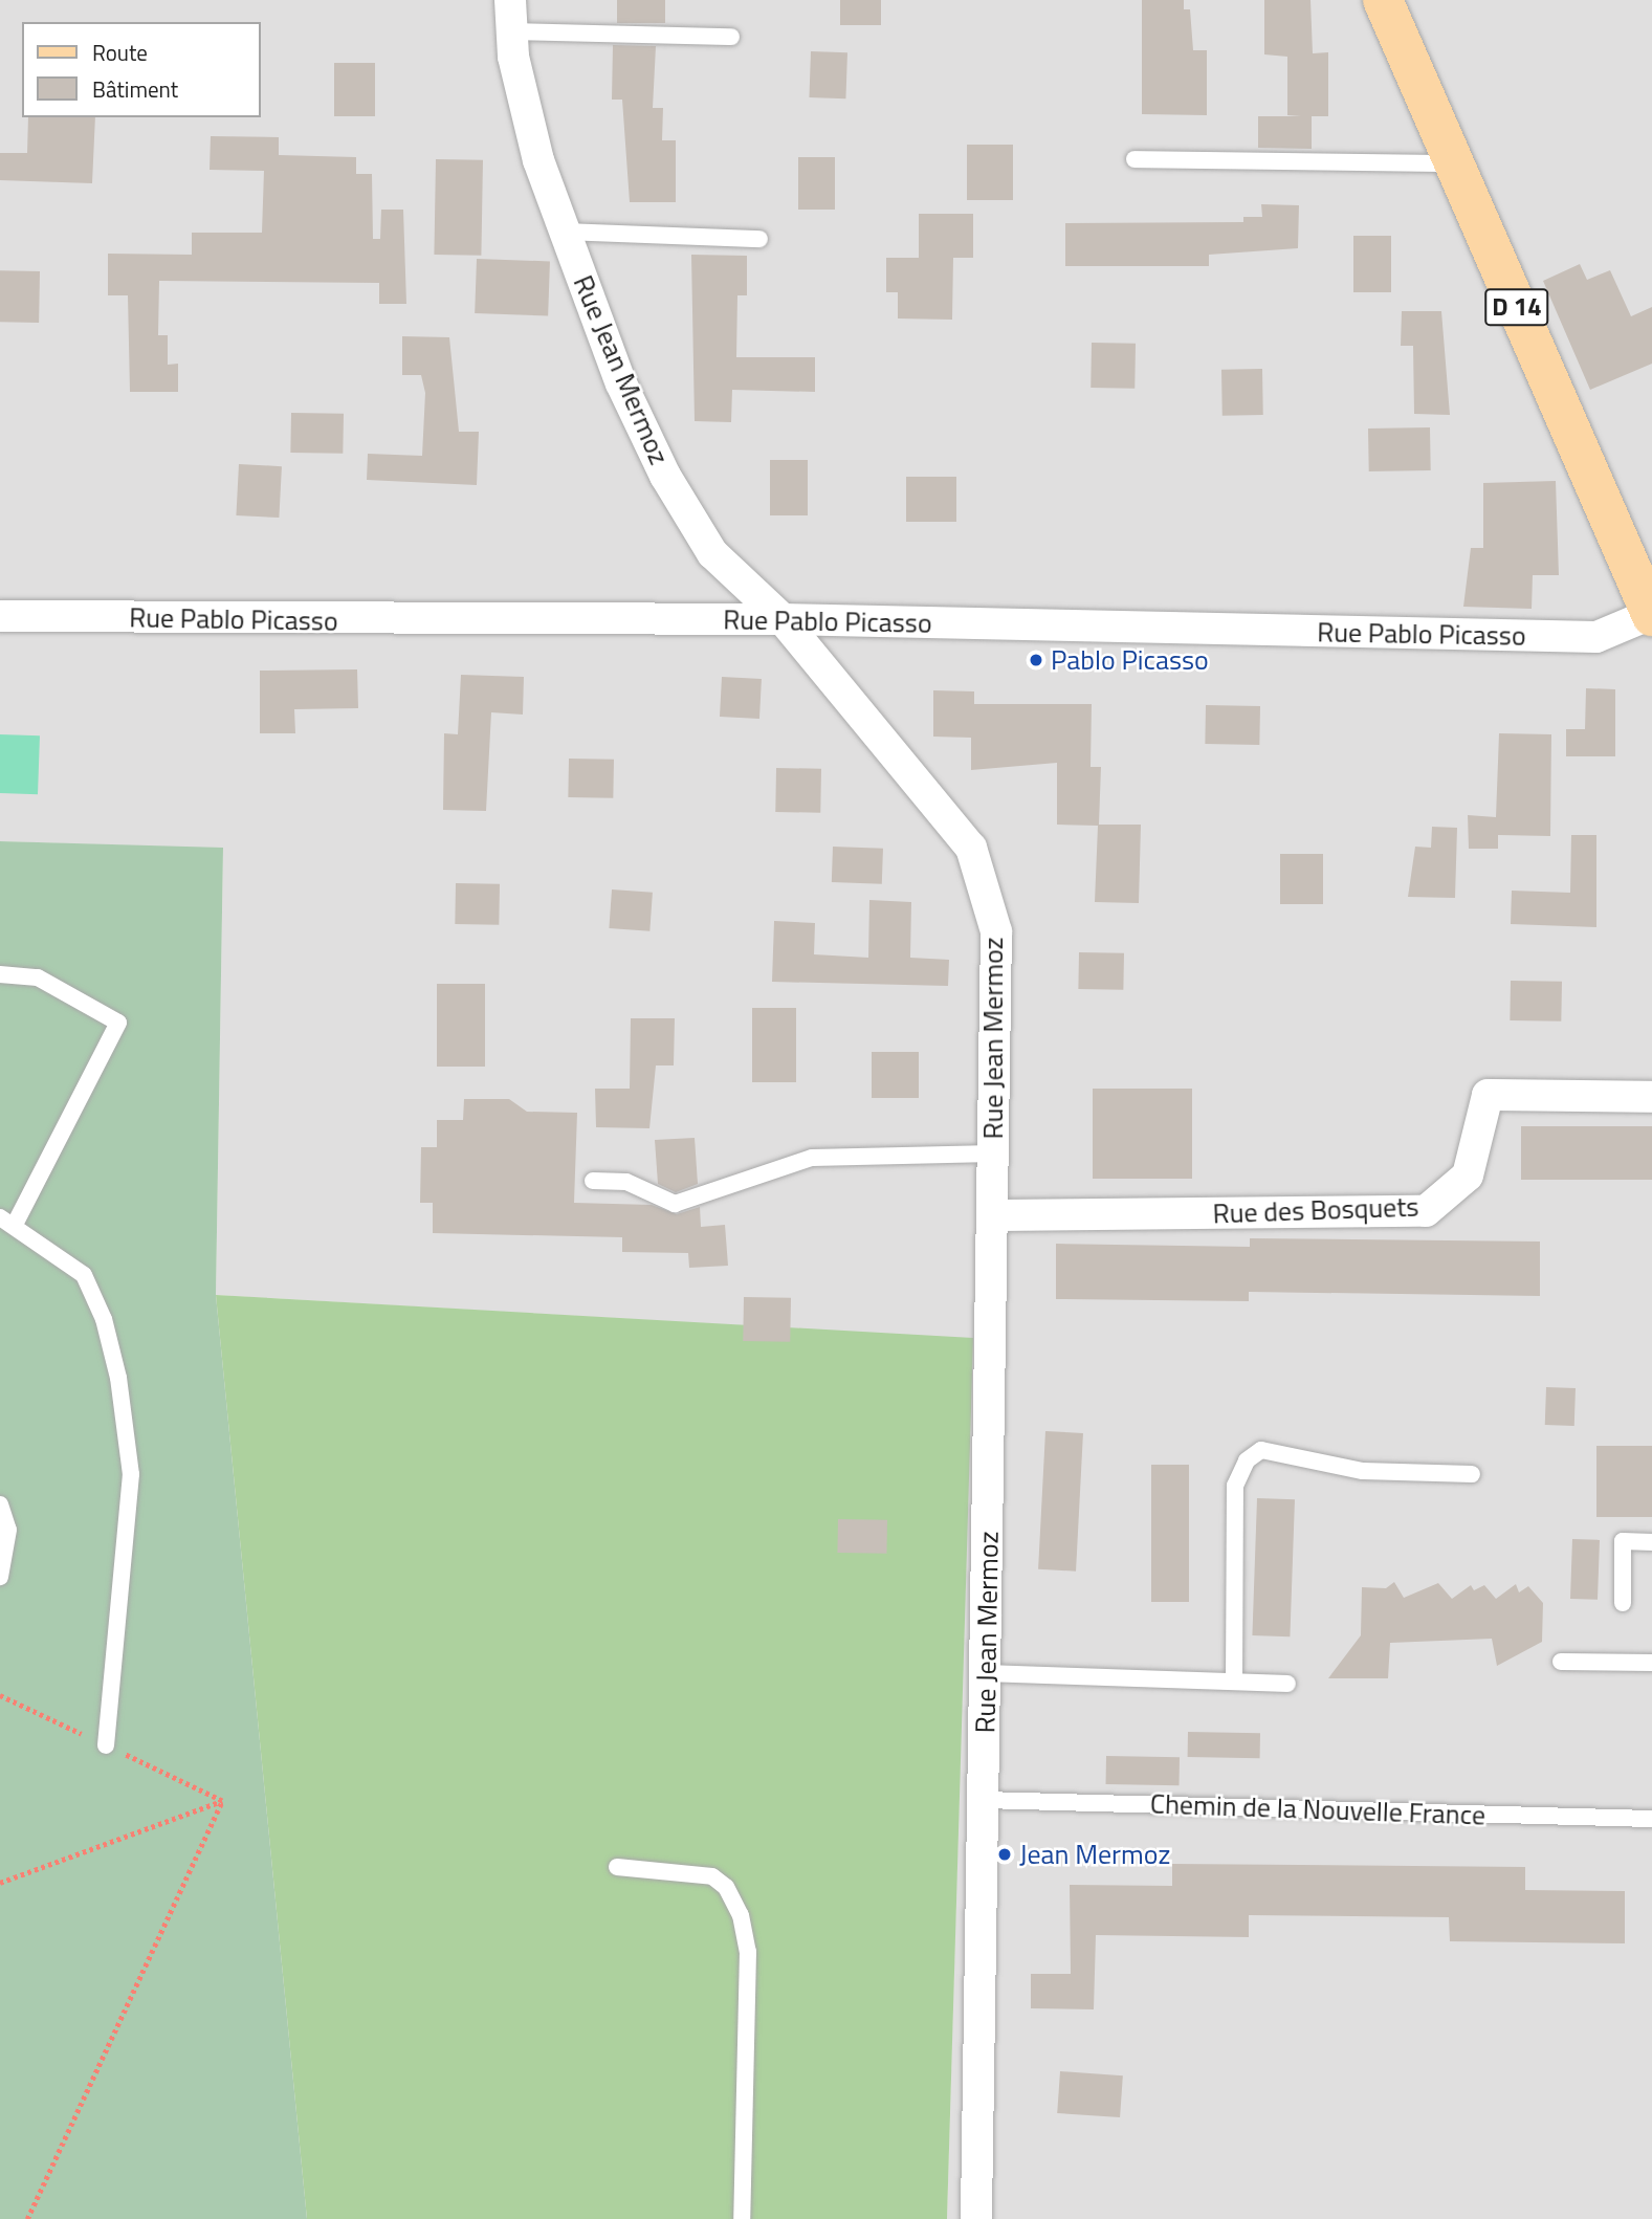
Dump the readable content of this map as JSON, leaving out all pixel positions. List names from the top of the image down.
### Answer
{
  "streets": {
    "main road": ["D 14"],
    "street": ["Rue Jean Mermoz", "Rue Pablo Picasso", "Rue des Bosquets"],
    "lane": ["Chemin de la Nouvelle France"]
  },
  "crossings": [
    ["D 14", "Rue Pablo Picasso"],
    ["Rue Jean Mermoz", "Rue Pablo Picasso"],
    ["Rue Jean Mermoz", "Rue des Bosquets"],
    ["Rue Jean Mermoz", "Chemin de la Nouvelle France"]
  ],
  "places": ["Pablo Picasso", "Jean Mermoz"],
  "legend": ["Route", "Bâtiment"]
}
